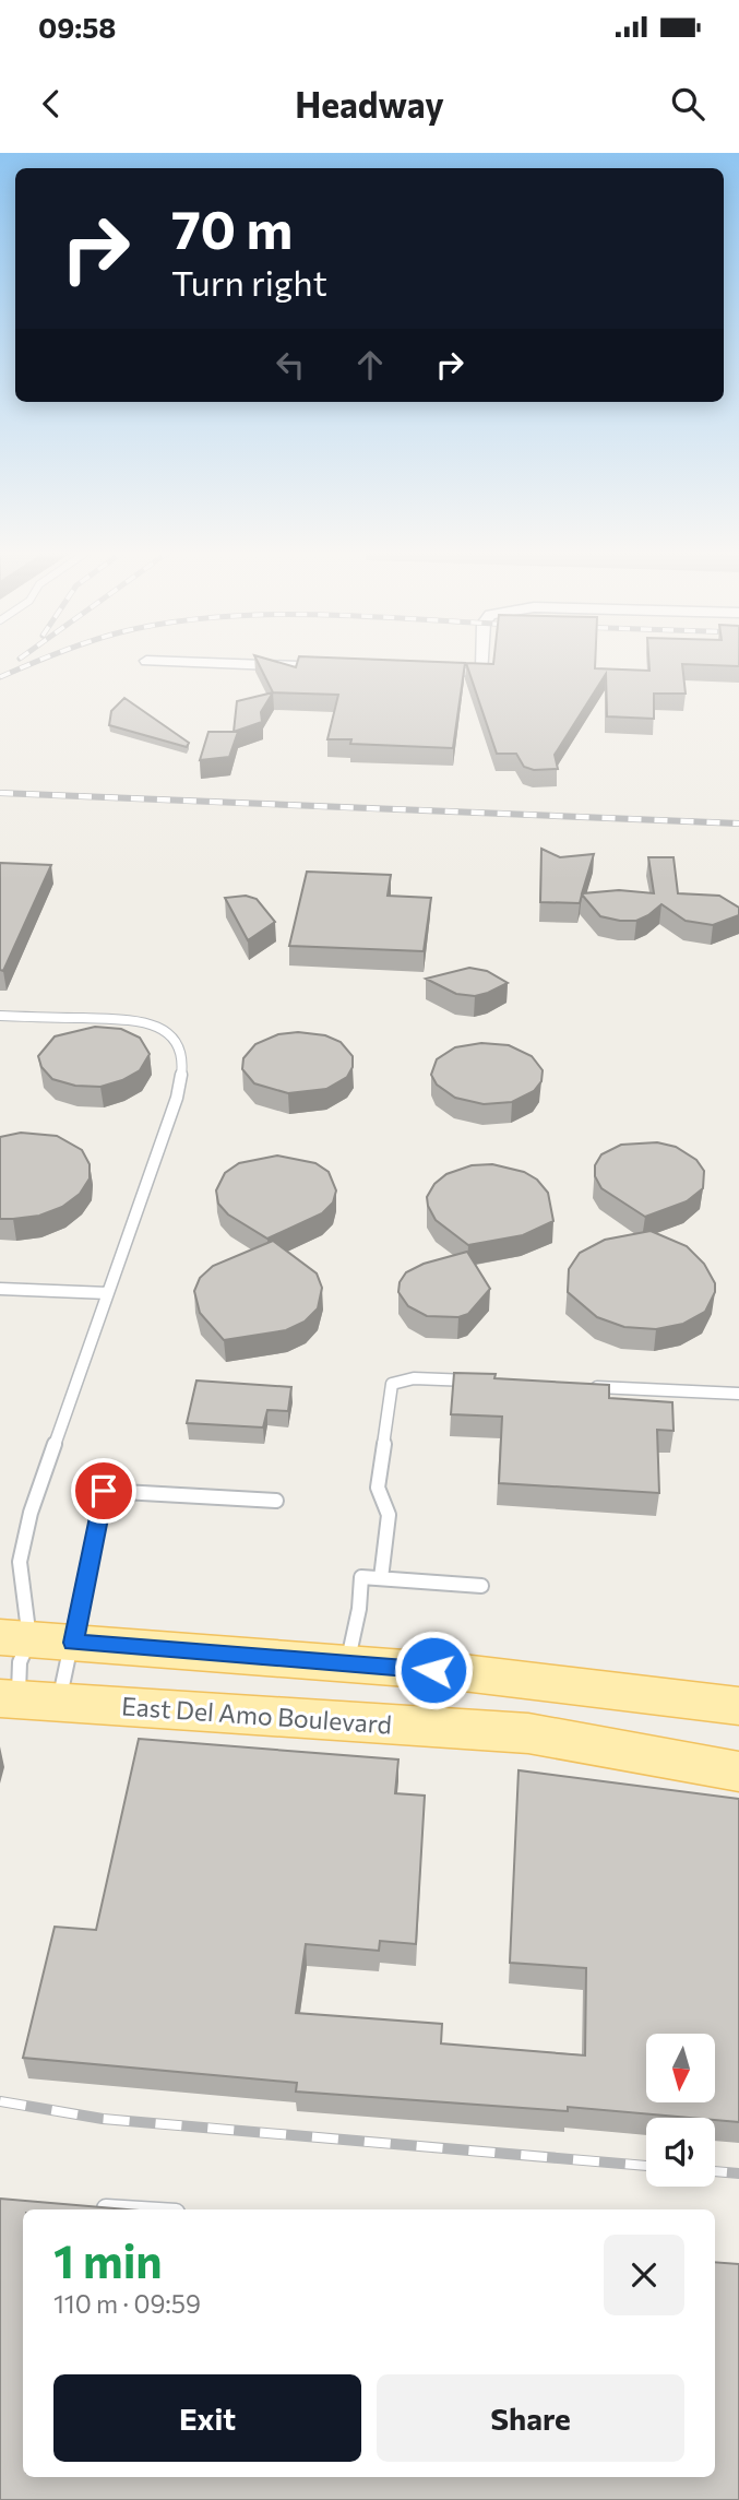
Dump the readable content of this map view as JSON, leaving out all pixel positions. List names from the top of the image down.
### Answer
{
  "streets": {
    "main road": ["East Del Amo Boulevard"]
  },
  "north": "bottom",
  "page": {
    "status": "09:58",
    "header": "Headway",
    "turn": ["70 m", "Turn right"],
    "heading": ["1 min", "110 m · 09:59"],
    "buttons": ["Exit", "Share"]
  }
}
